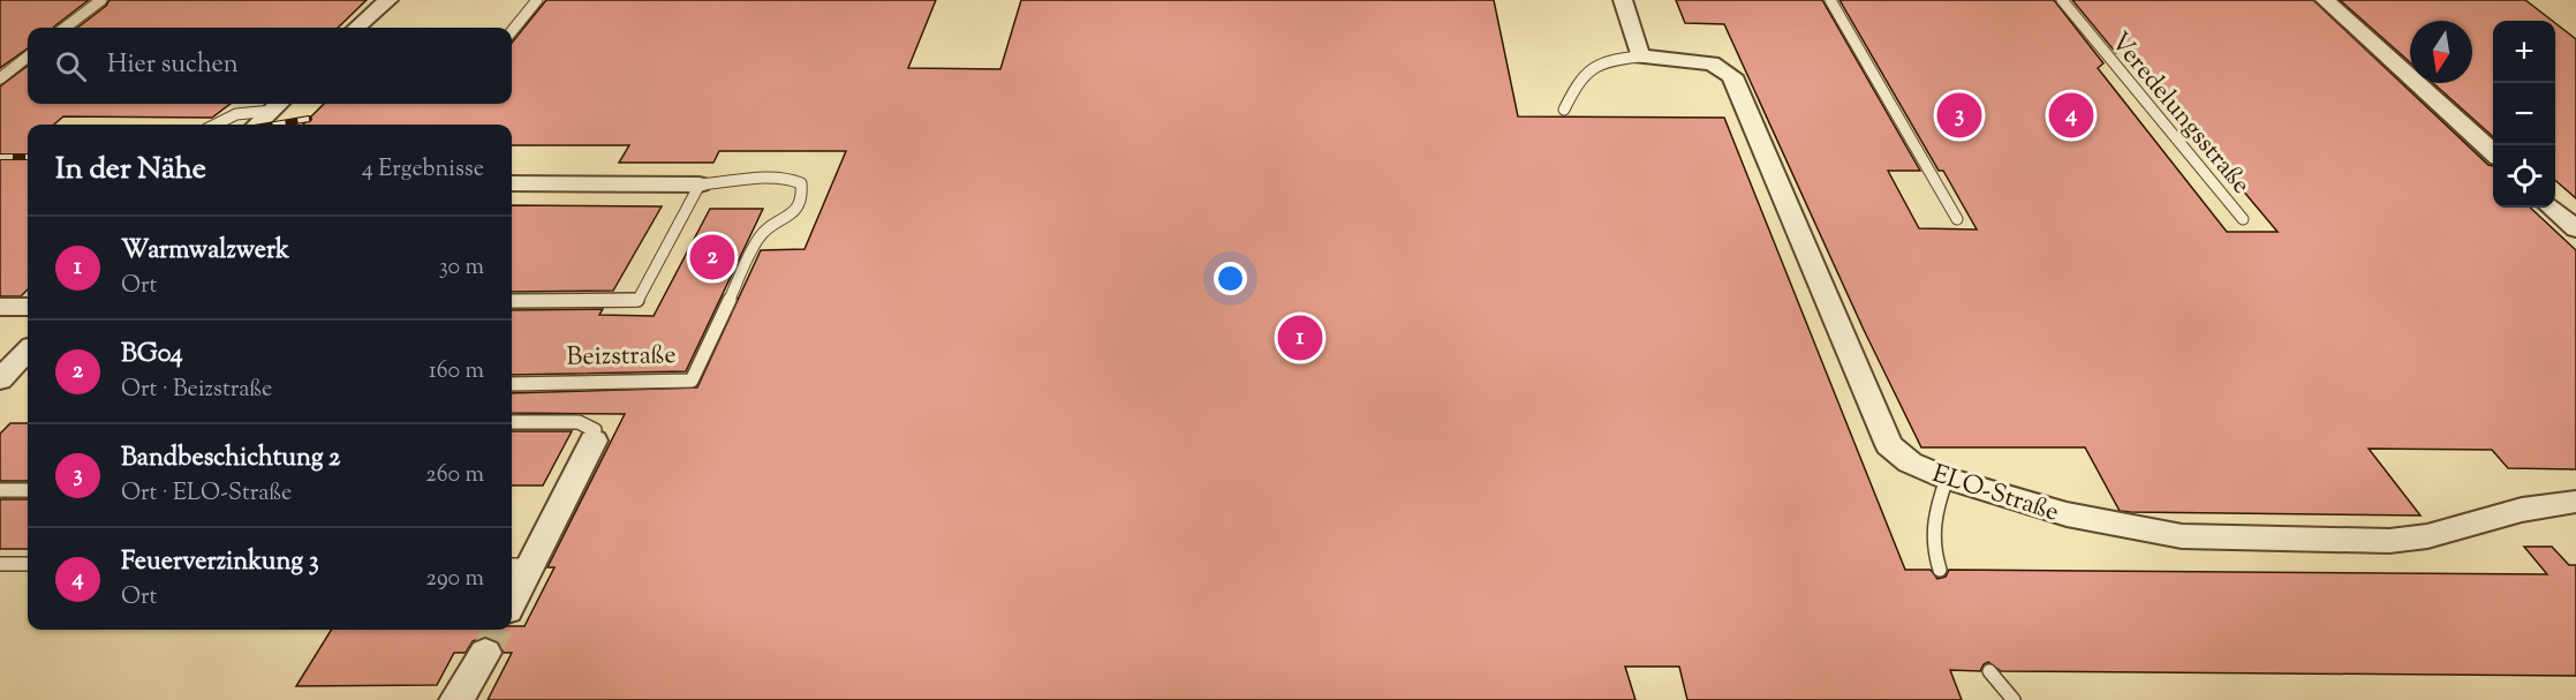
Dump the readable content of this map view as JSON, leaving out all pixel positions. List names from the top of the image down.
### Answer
{
  "streets": {
    "street": ["Beizstraße", "ELO-Straße"],
    "lane": ["Veredelungsstraße"]
  },
  "north": "bottom",
  "page": {
    "map_buttons": ["+", "−"],
    "search": "Hier suchen",
    "pins": [
      "3",
      "4",
      "2",
      "1"
    ],
    "heading": ["In der Nähe", "4 Ergebnisse"],
    "list": [
      {
        "mark": "1",
        "name": "Warmwalzwerk",
        "note": "Ort",
        "value": "30 m"
      },
      {
        "mark": "2",
        "name": "BG04",
        "note": "Ort · Beizstraße",
        "value": "160 m"
      },
      {
        "mark": "3",
        "name": "Bandbeschichtung 2",
        "note": "Ort · ELO-Straße",
        "value": "260 m"
      },
      {
        "mark": "4",
        "name": "Feuerverzinkung 3",
        "note": "Ort",
        "value": "290 m"
      }
    ]
  }
}
